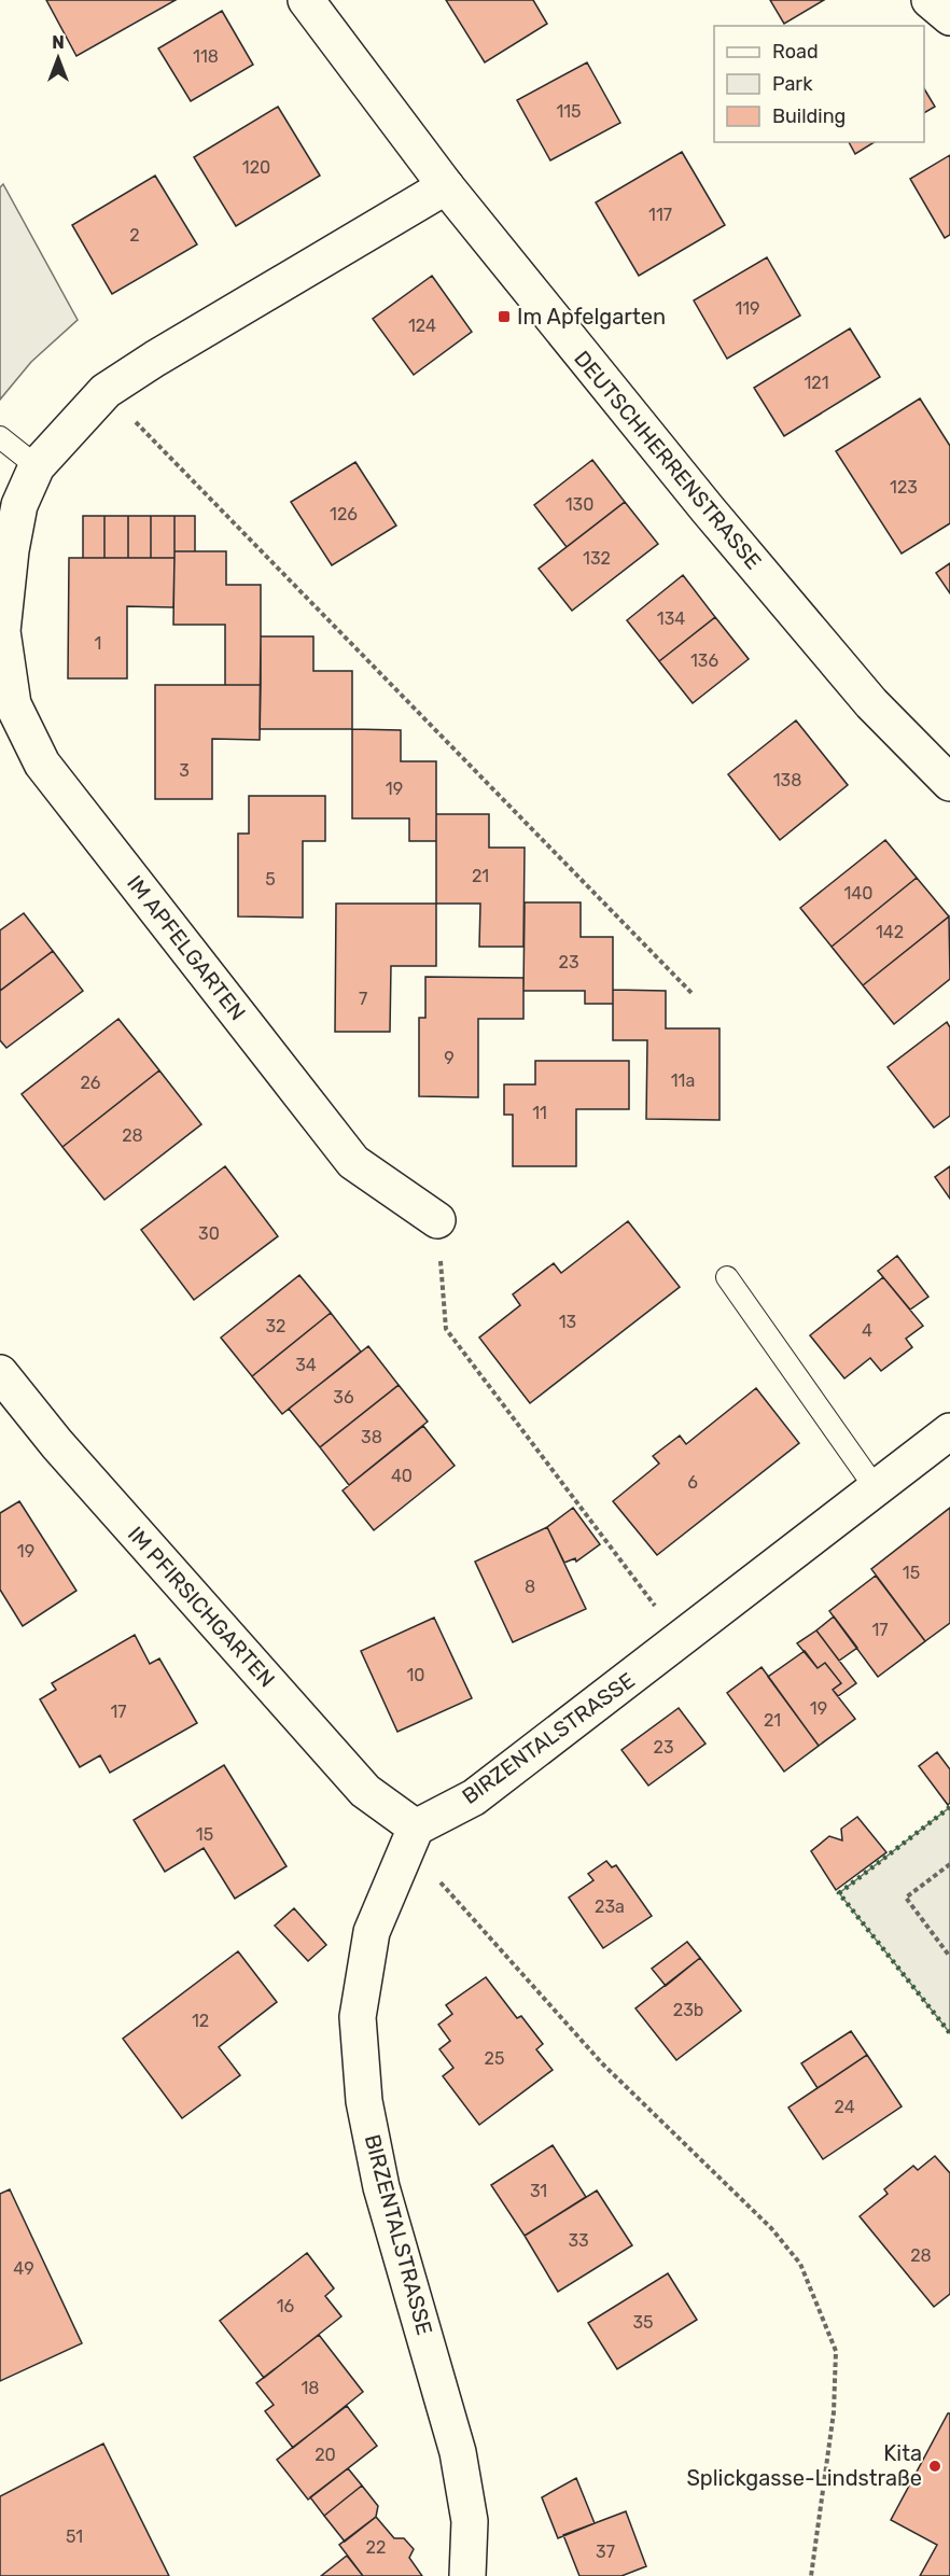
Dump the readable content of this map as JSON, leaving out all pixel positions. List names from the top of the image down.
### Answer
{
  "streets": {
    "street": [
      "DEUTSCHHERRENSTRASSE",
      "IM APFELGARTEN",
      "IM PFIRSICHGARTEN",
      "BIRZENTALSTRASSE"
    ]
  },
  "crossings": [
    ["DEUTSCHHERRENSTRASSE", "IM APFELGARTEN"],
    ["IM PFIRSICHGARTEN", "BIRZENTALSTRASSE"]
  ],
  "places": {
    "transit": ["Im Apfelgarten"],
    "other": ["Kita Splickgasse-Lindstraße"]
  },
  "house_numbers": [
    "118",
    "115",
    "120",
    "117",
    "2",
    "119",
    "124",
    "121",
    "123",
    "130",
    "126",
    "132",
    "134",
    "1",
    "136",
    "3",
    "138",
    "19",
    "21",
    "5",
    "140",
    "142",
    "23",
    "7",
    "9",
    "11a",
    "26",
    "11",
    "28",
    "30",
    "13",
    "32",
    "4",
    "34",
    "36",
    "38",
    "40",
    "6",
    "19",
    "15",
    "8",
    "17",
    "10",
    "19",
    "17",
    "21",
    "23",
    "15",
    "23a",
    "23b",
    "12",
    "25",
    "24",
    "31",
    "33",
    "28",
    "49",
    "16",
    "35",
    "18",
    "20",
    "51",
    "22",
    "37"
  ],
  "legend": ["Road", "Park", "Building"],
  "north": "top"
}
